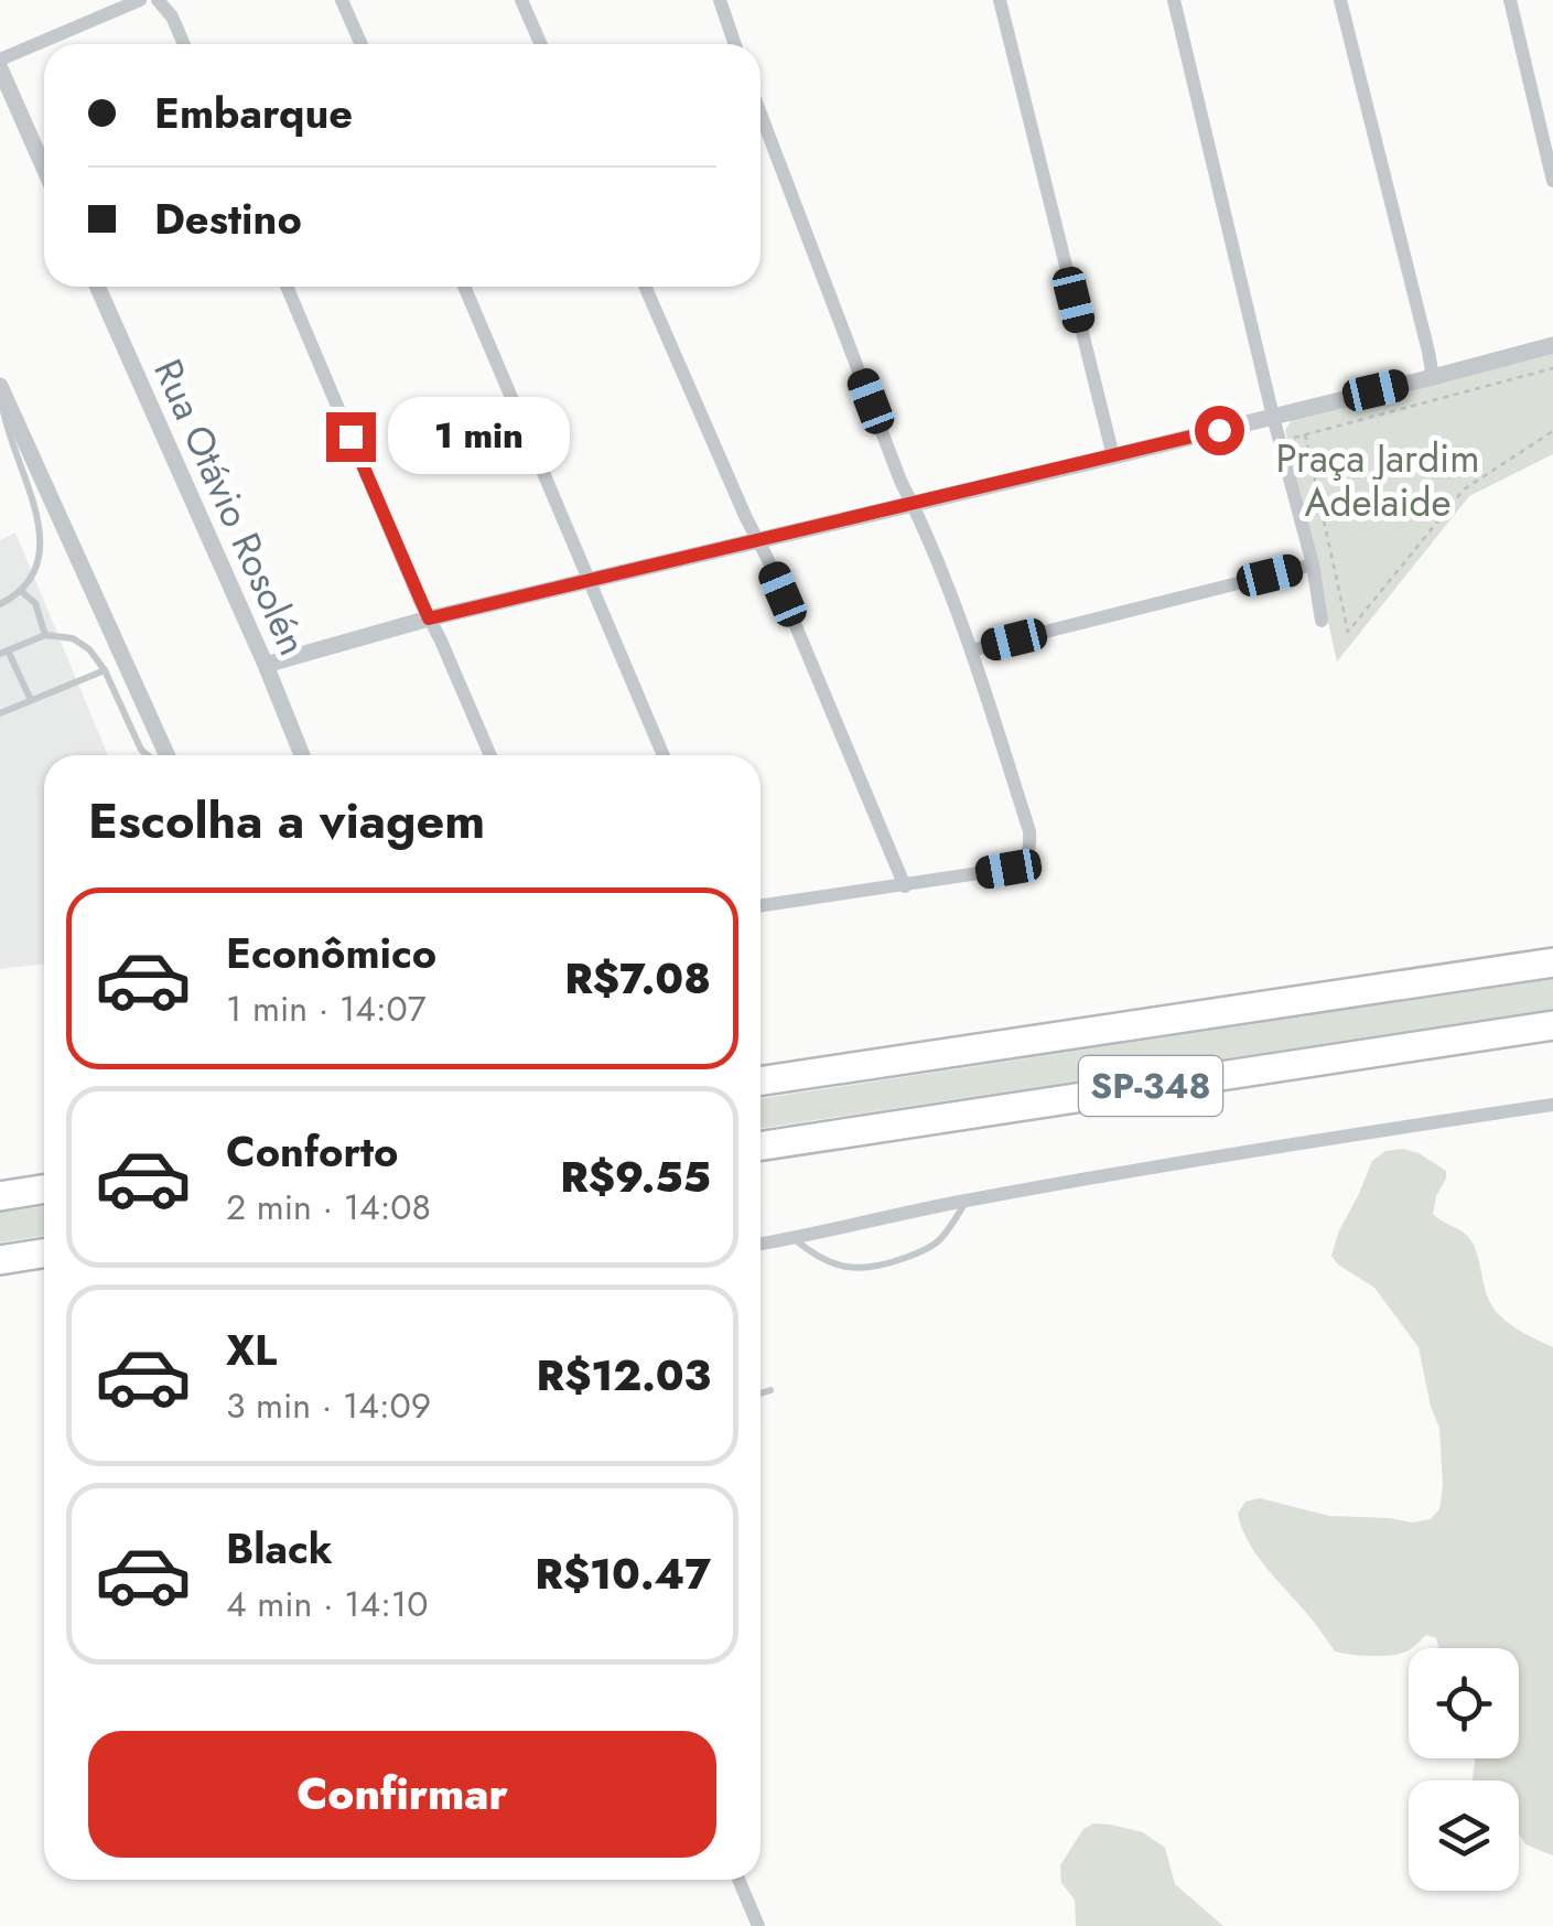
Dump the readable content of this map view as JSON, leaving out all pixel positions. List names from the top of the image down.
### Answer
{
  "streets": {
    "highway": ["SP-348"],
    "street": ["Rua Otávio Rosolén"]
  },
  "parks": ["Praça Jardim Adelaide"],
  "page": {
    "banner": ["Embarque", "Destino"],
    "bubble": "1 min",
    "heading": "Escolha a viagem",
    "list": [
      {
        "name": "Econômico",
        "note": "1 min · 14:07",
        "value": "R$7.08"
      },
      {
        "name": "Conforto",
        "note": "2 min · 14:08",
        "value": "R$9.55"
      },
      {
        "name": "XL",
        "note": "3 min · 14:09",
        "value": "R$12.03"
      },
      {
        "name": "Black",
        "note": "4 min · 14:10",
        "value": "R$10.47"
      }
    ],
    "buttons": "Confirmar"
  }
}
